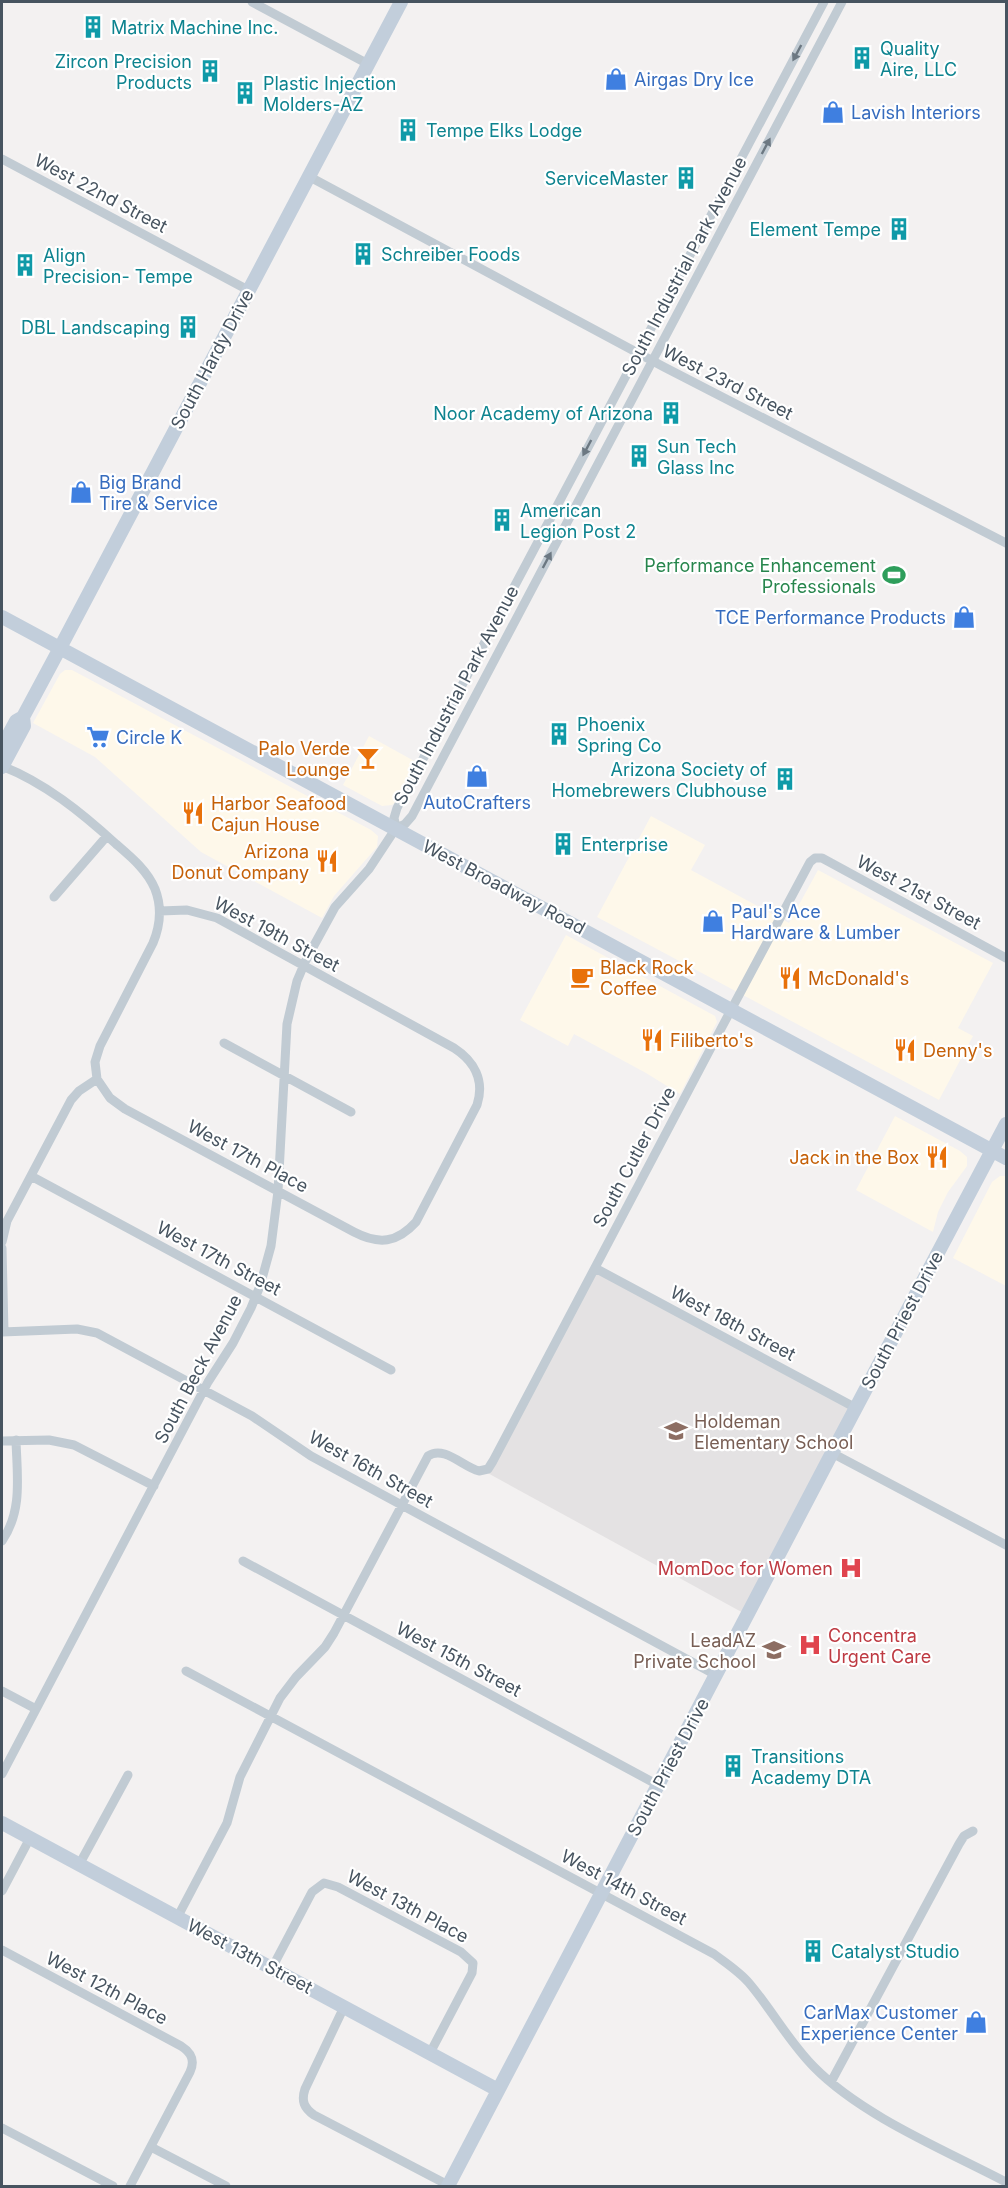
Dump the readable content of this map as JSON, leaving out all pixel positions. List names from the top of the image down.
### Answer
{
  "streets": {
    "main road": [
      "South Hardy Drive",
      "West Broadway Road",
      "South Priest Drive",
      "West 13th Street"
    ],
    "street": [
      "West 22nd Street",
      "South Industrial Park Avenue",
      "West 23rd Street",
      "West 21st Street",
      "West 19th Street",
      "West 17th Place",
      "South Cutler Drive",
      "West 17th Street",
      "West 18th Street",
      "South Beck Avenue",
      "West 16th Street",
      "West 15th Street",
      "West 14th Street",
      "West 13th Place",
      "West 12th Place"
    ]
  },
  "crossings": [
    ["West 22nd Street", "South Hardy Drive"],
    ["South Industrial Park Avenue", "West 23rd Street"],
    ["South Industrial Park Avenue", "West Broadway Road"],
    ["South Industrial Park Avenue", "South Beck Avenue"],
    ["South Hardy Drive", "West 23rd Street"],
    ["South Hardy Drive", "West Broadway Road"],
    ["West Broadway Road", "South Cutler Drive"],
    ["West Broadway Road", "South Priest Drive"],
    ["West Broadway Road", "South Beck Avenue"],
    ["West 21st Street", "South Cutler Drive"],
    ["West 19th Street", "West 17th Place"],
    ["West 19th Street", "South Beck Avenue"],
    ["West 17th Place", "South Beck Avenue"],
    ["South Cutler Drive", "West 18th Street"],
    ["South Cutler Drive", "West 16th Street"],
    ["West 17th Street", "South Beck Avenue"],
    ["South Priest Drive", "West 18th Street"],
    ["South Priest Drive", "West 16th Street"],
    ["South Priest Drive", "West 15th Street"],
    ["South Priest Drive", "West 14th Street"],
    ["South Priest Drive", "West 13th Street"],
    ["South Beck Avenue", "West 16th Street"],
    ["West 13th Place", "West 13th Street"]
  ],
  "places": {
    "building": [
      "Matrix Machine Inc.",
      "Quality Aire, LLC",
      "Zircon Precision Products",
      "Plastic Injection Molders-AZ",
      "Tempe Elks Lodge",
      "ServiceMaster",
      "Element Tempe",
      "Schreiber Foods",
      "Align Precision- Tempe",
      "DBL Landscaping",
      "Noor Academy of Arizona",
      "Sun Tech Glass Inc",
      "American Legion Post 2",
      "Phoenix Spring Co",
      "Arizona Society of Homebrewers Clubhouse",
      "Enterprise",
      "Transitions Academy DTA",
      "Catalyst Studio"
    ],
    "shop": [
      "Airgas Dry Ice",
      "Lavish Interiors",
      "Big Brand Tire & Service",
      "TCE Performance Products",
      "AutoCrafters",
      "Paul's Ace Hardware & Lumber",
      "CarMax Customer Experience Center"
    ],
    "sports": ["Performance Enhancement Professionals"],
    "supermarket": ["Circle K"],
    "bar": ["Palo Verde Lounge"],
    "restaurant": [
      "Harbor Seafood Cajun House",
      "Arizona Donut Company",
      "McDonald's",
      "Filiberto's",
      "Denny's",
      "Jack in the Box"
    ],
    "cafe": ["Black Rock Coffee"],
    "school or university": ["Holdeman Elementary School", "LeadAZ Private School"],
    "hospital": ["MomDoc for Women", "Concentra Urgent Care"]
  }
}
